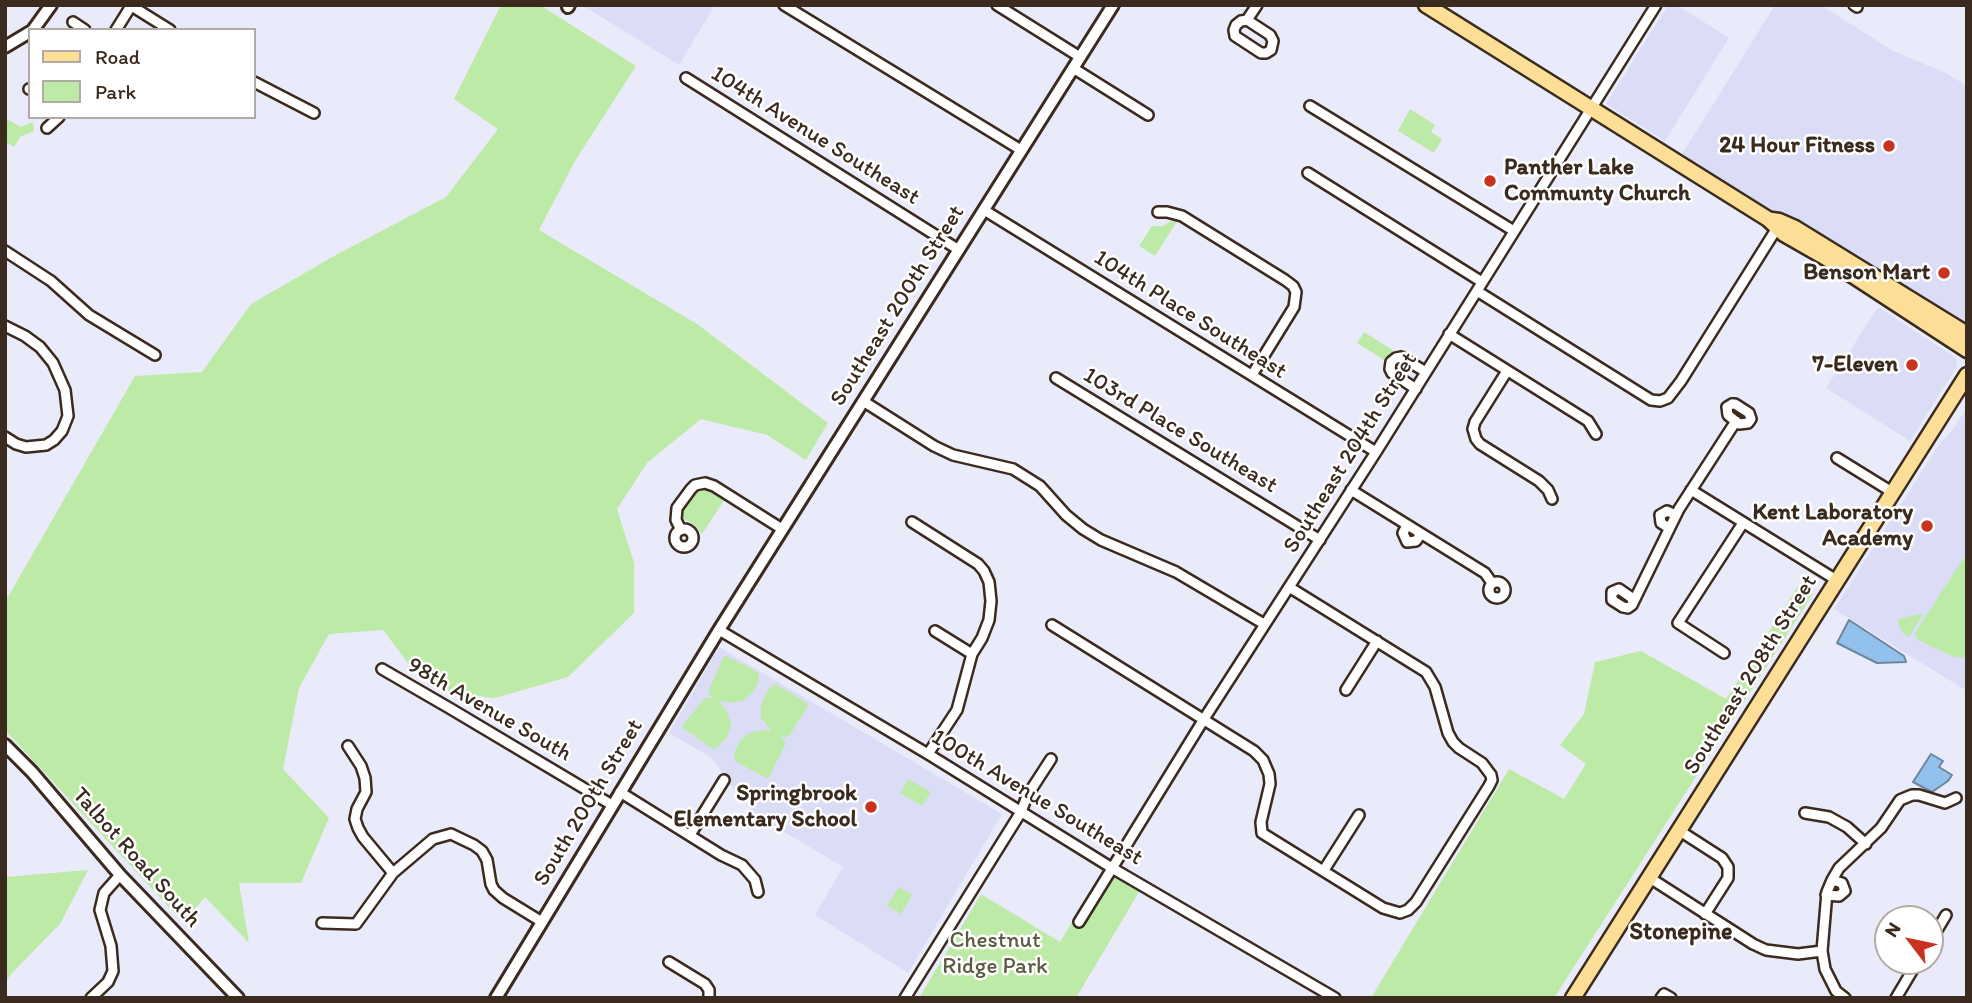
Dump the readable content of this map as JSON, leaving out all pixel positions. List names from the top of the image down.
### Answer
{
  "streets": {
    "main road": ["Southeast 208th Street"],
    "street": [
      "104th Avenue Southeast",
      "Southeast 200th Street",
      "104th Place Southeast",
      "103rd Place Southeast",
      "Southeast 204th Street",
      "98th Avenue South",
      "100th Avenue Southeast",
      "South 200th Street",
      "Talbot Road South"
    ]
  },
  "crossings": [
    ["104th Avenue Southeast", "Southeast 200th Street"],
    ["Southeast 200th Street", "104th Place Southeast"],
    ["Southeast 200th Street", "100th Avenue Southeast"],
    ["Southeast 200th Street", "South 200th Street"],
    ["104th Place Southeast", "Southeast 204th Street"],
    ["103rd Place Southeast", "Southeast 204th Street"],
    ["Southeast 204th Street", "100th Avenue Southeast"],
    ["98th Avenue South", "South 200th Street"],
    ["100th Avenue Southeast", "South 200th Street"]
  ],
  "districts": ["Stonepine"],
  "parks": ["Chestnut Ridge Park"],
  "places": [
    "24 Hour Fitness",
    "Panther Lake Communty Church",
    "Benson Mart",
    "7-Eleven",
    "Kent Laboratory Academy",
    "Springbrook Elementary School"
  ],
  "legend": ["Road", "Park"],
  "north": "top left"
}
